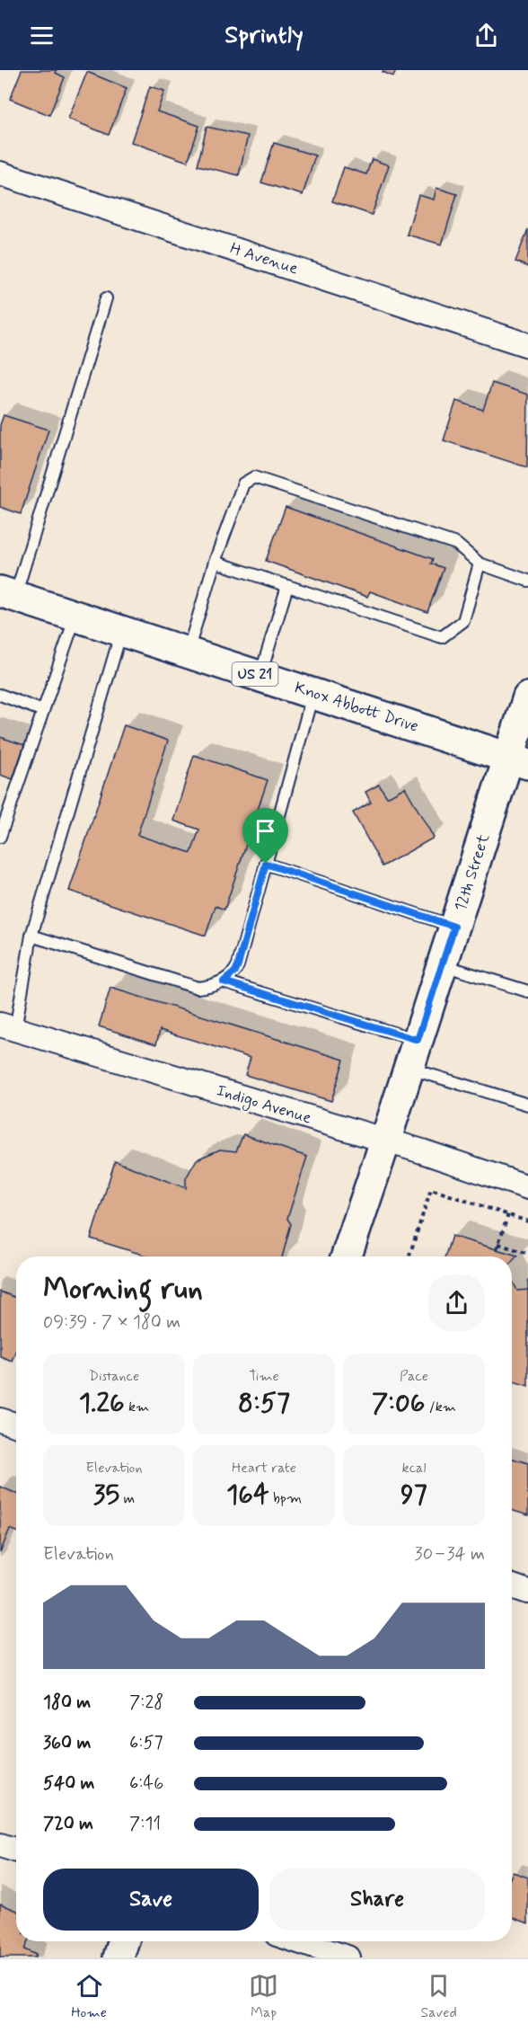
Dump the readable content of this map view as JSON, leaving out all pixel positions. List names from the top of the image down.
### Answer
{
  "streets": {
    "main road": ["US 21", "Knox Abbott Drive", "12th Street"],
    "street": ["H Avenue", "Indigo Avenue"]
  },
  "crossings": [
    ["Knox Abbott Drive", "12th Street"],
    ["12th Street", "Indigo Avenue"]
  ],
  "page": {
    "header": "Sprintly",
    "heading": ["Morning run", "09:39 · 7 × 180 m"],
    "stats": [
      ["Distance", "1.26 km"],
      ["Time", "8:57"],
      ["Pace", "7:06 /km"],
      ["Elevation", "35 m"],
      ["Heart rate", "164 bpm"],
      ["kcal", "97"]
    ],
    "chart": ["Elevation", "30–34 m"],
    "list": [
      {
        "name": "180 m",
        "note": "7:28"
      },
      {
        "name": "360 m",
        "note": "6:57"
      },
      {
        "name": "540 m",
        "note": "6:46"
      },
      {
        "name": "720 m",
        "note": "7:11"
      }
    ],
    "buttons": ["Save", "Share"],
    "tabs": ["Home", "Map", "Saved"]
  }
}
